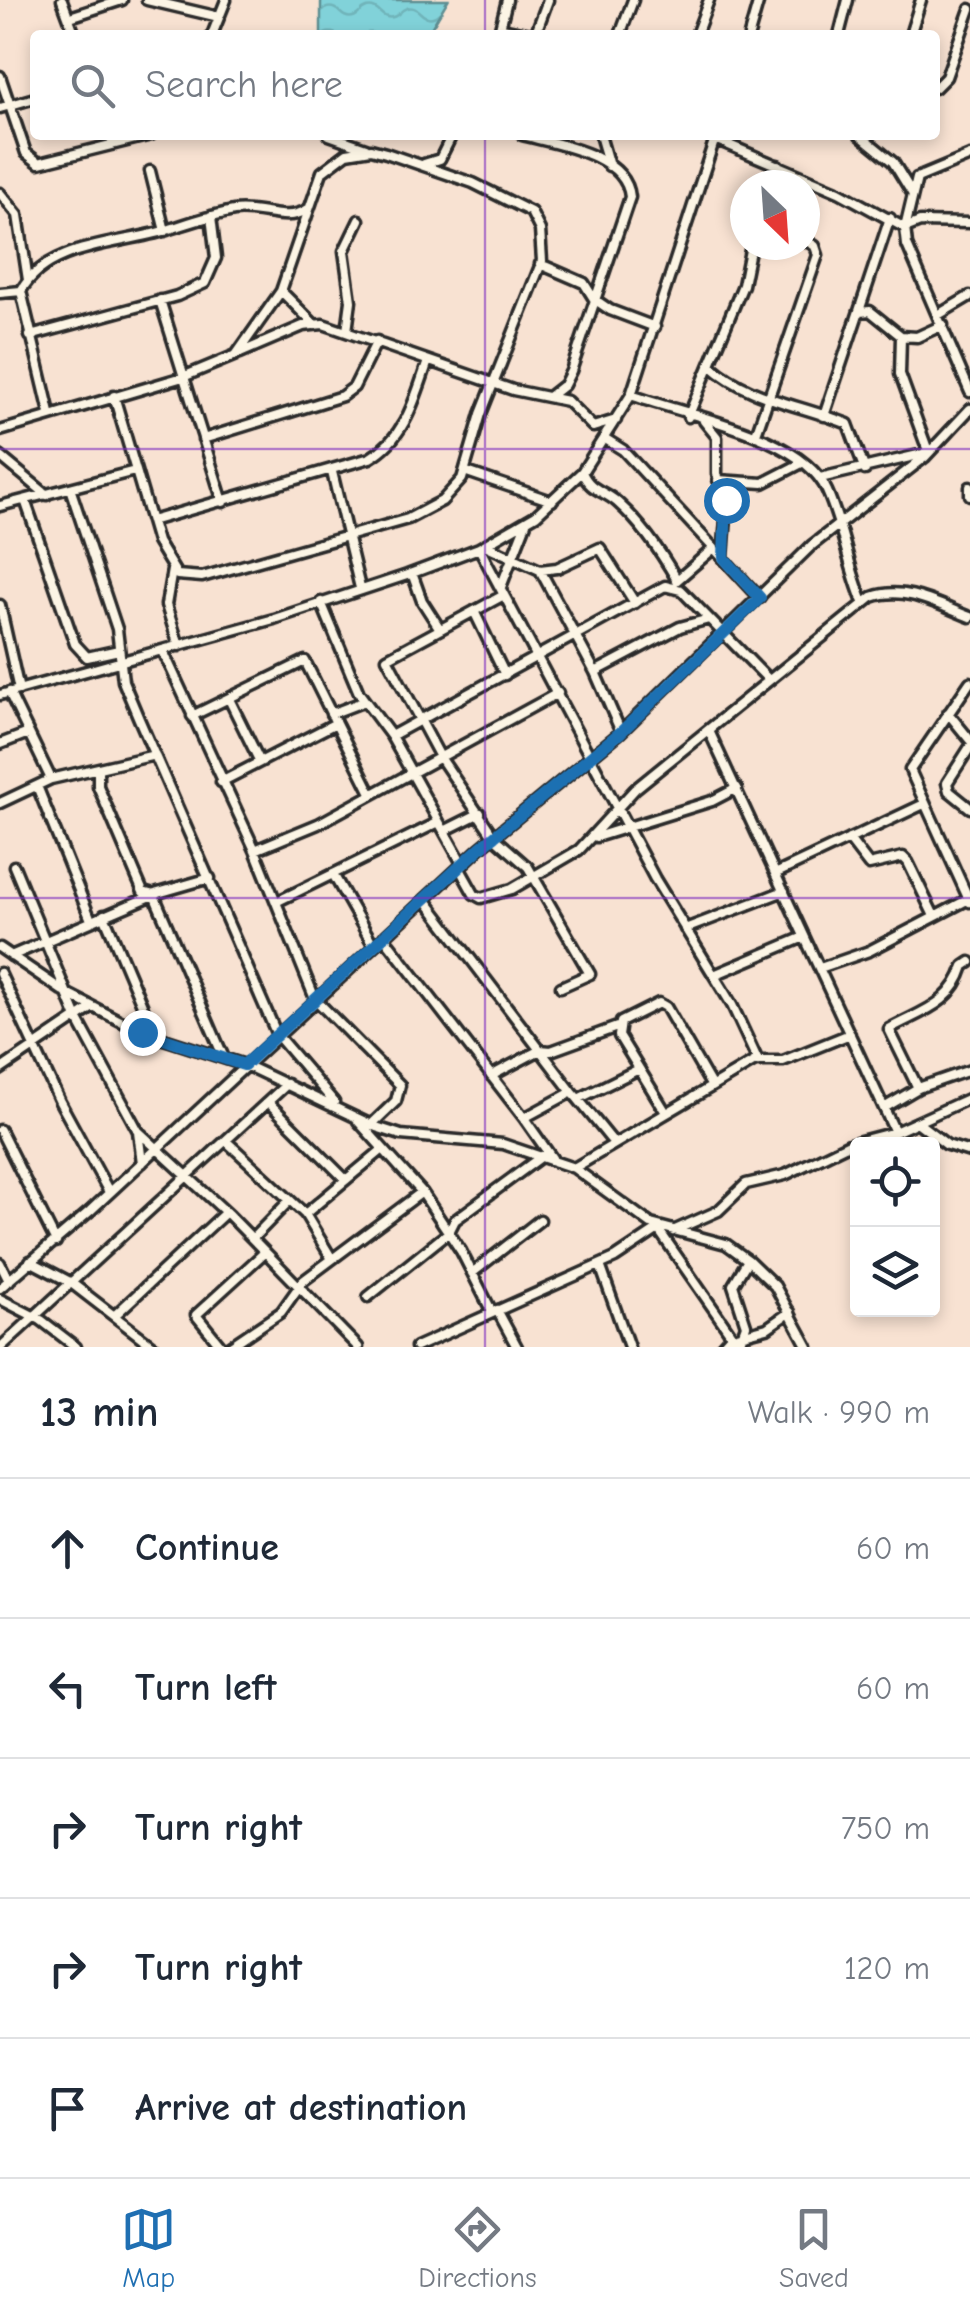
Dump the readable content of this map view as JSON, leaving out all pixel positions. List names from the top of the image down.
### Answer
{
  "north": "bottom right",
  "page": {
    "search": "Search here",
    "heading": ["13 min", "Walk · 990 m"],
    "list": [
      ["Continue", "60 m"],
      ["Turn left", "60 m"],
      ["Turn right", "750 m"],
      ["Turn right", "120 m"],
      "Arrive at destination"
    ],
    "nav": ["Map", "Directions", "Saved"]
  }
}
